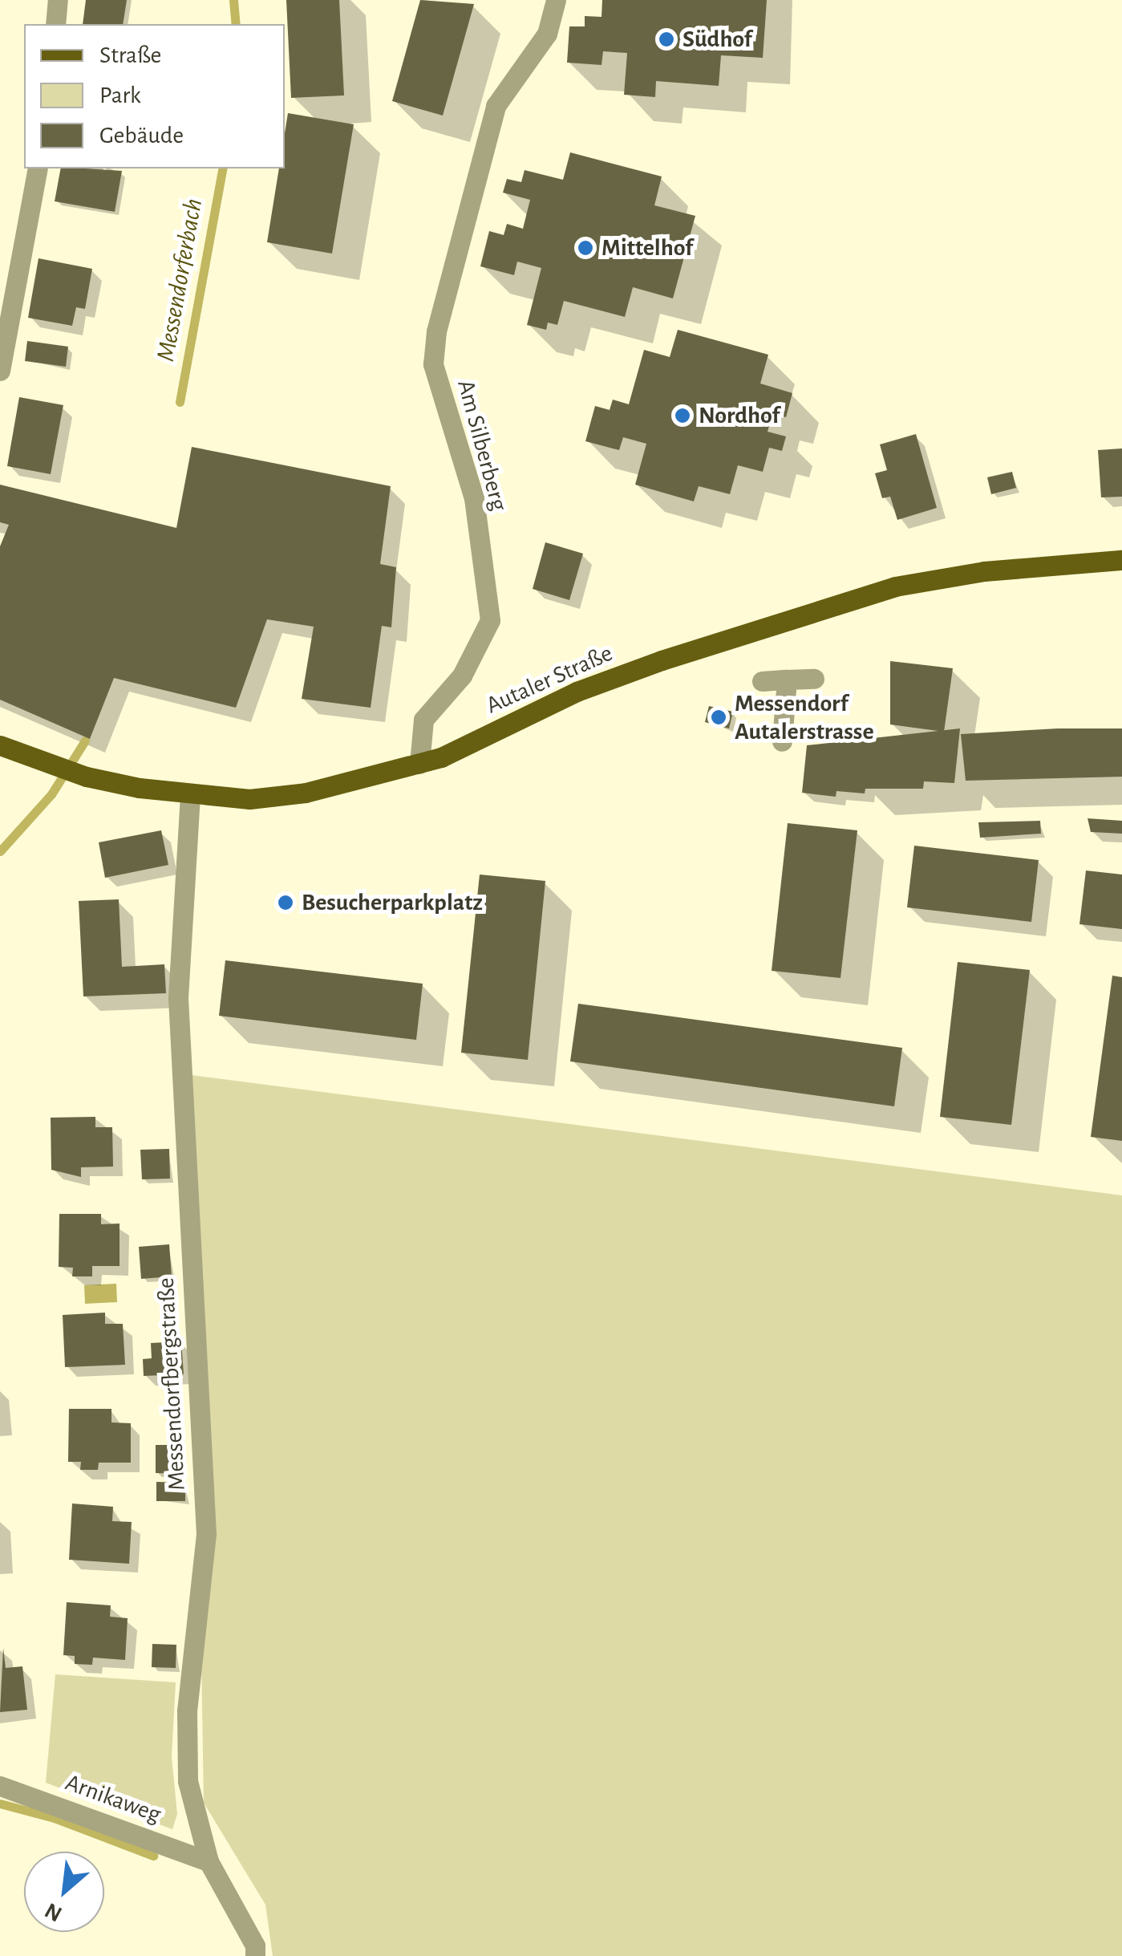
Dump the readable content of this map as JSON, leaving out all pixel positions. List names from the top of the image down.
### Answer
{
  "streets": {
    "main road": ["Autaler Straße"],
    "street": ["Am Silberberg", "Messendorfbergstraße", "Arnikaweg"]
  },
  "crossings": [
    ["Am Silberberg", "Autaler Straße"],
    ["Autaler Straße", "Messendorfbergstraße"],
    ["Messendorfbergstraße", "Arnikaweg"]
  ],
  "water": ["Messendorferbach"],
  "places": [
    "Südhof",
    "Mittelhof",
    "Nordhof",
    "Messendorf Autalerstrasse",
    "Besucherparkplatz"
  ],
  "legend": ["Straße", "Park", "Gebäude"],
  "north": "bottom left"
}
